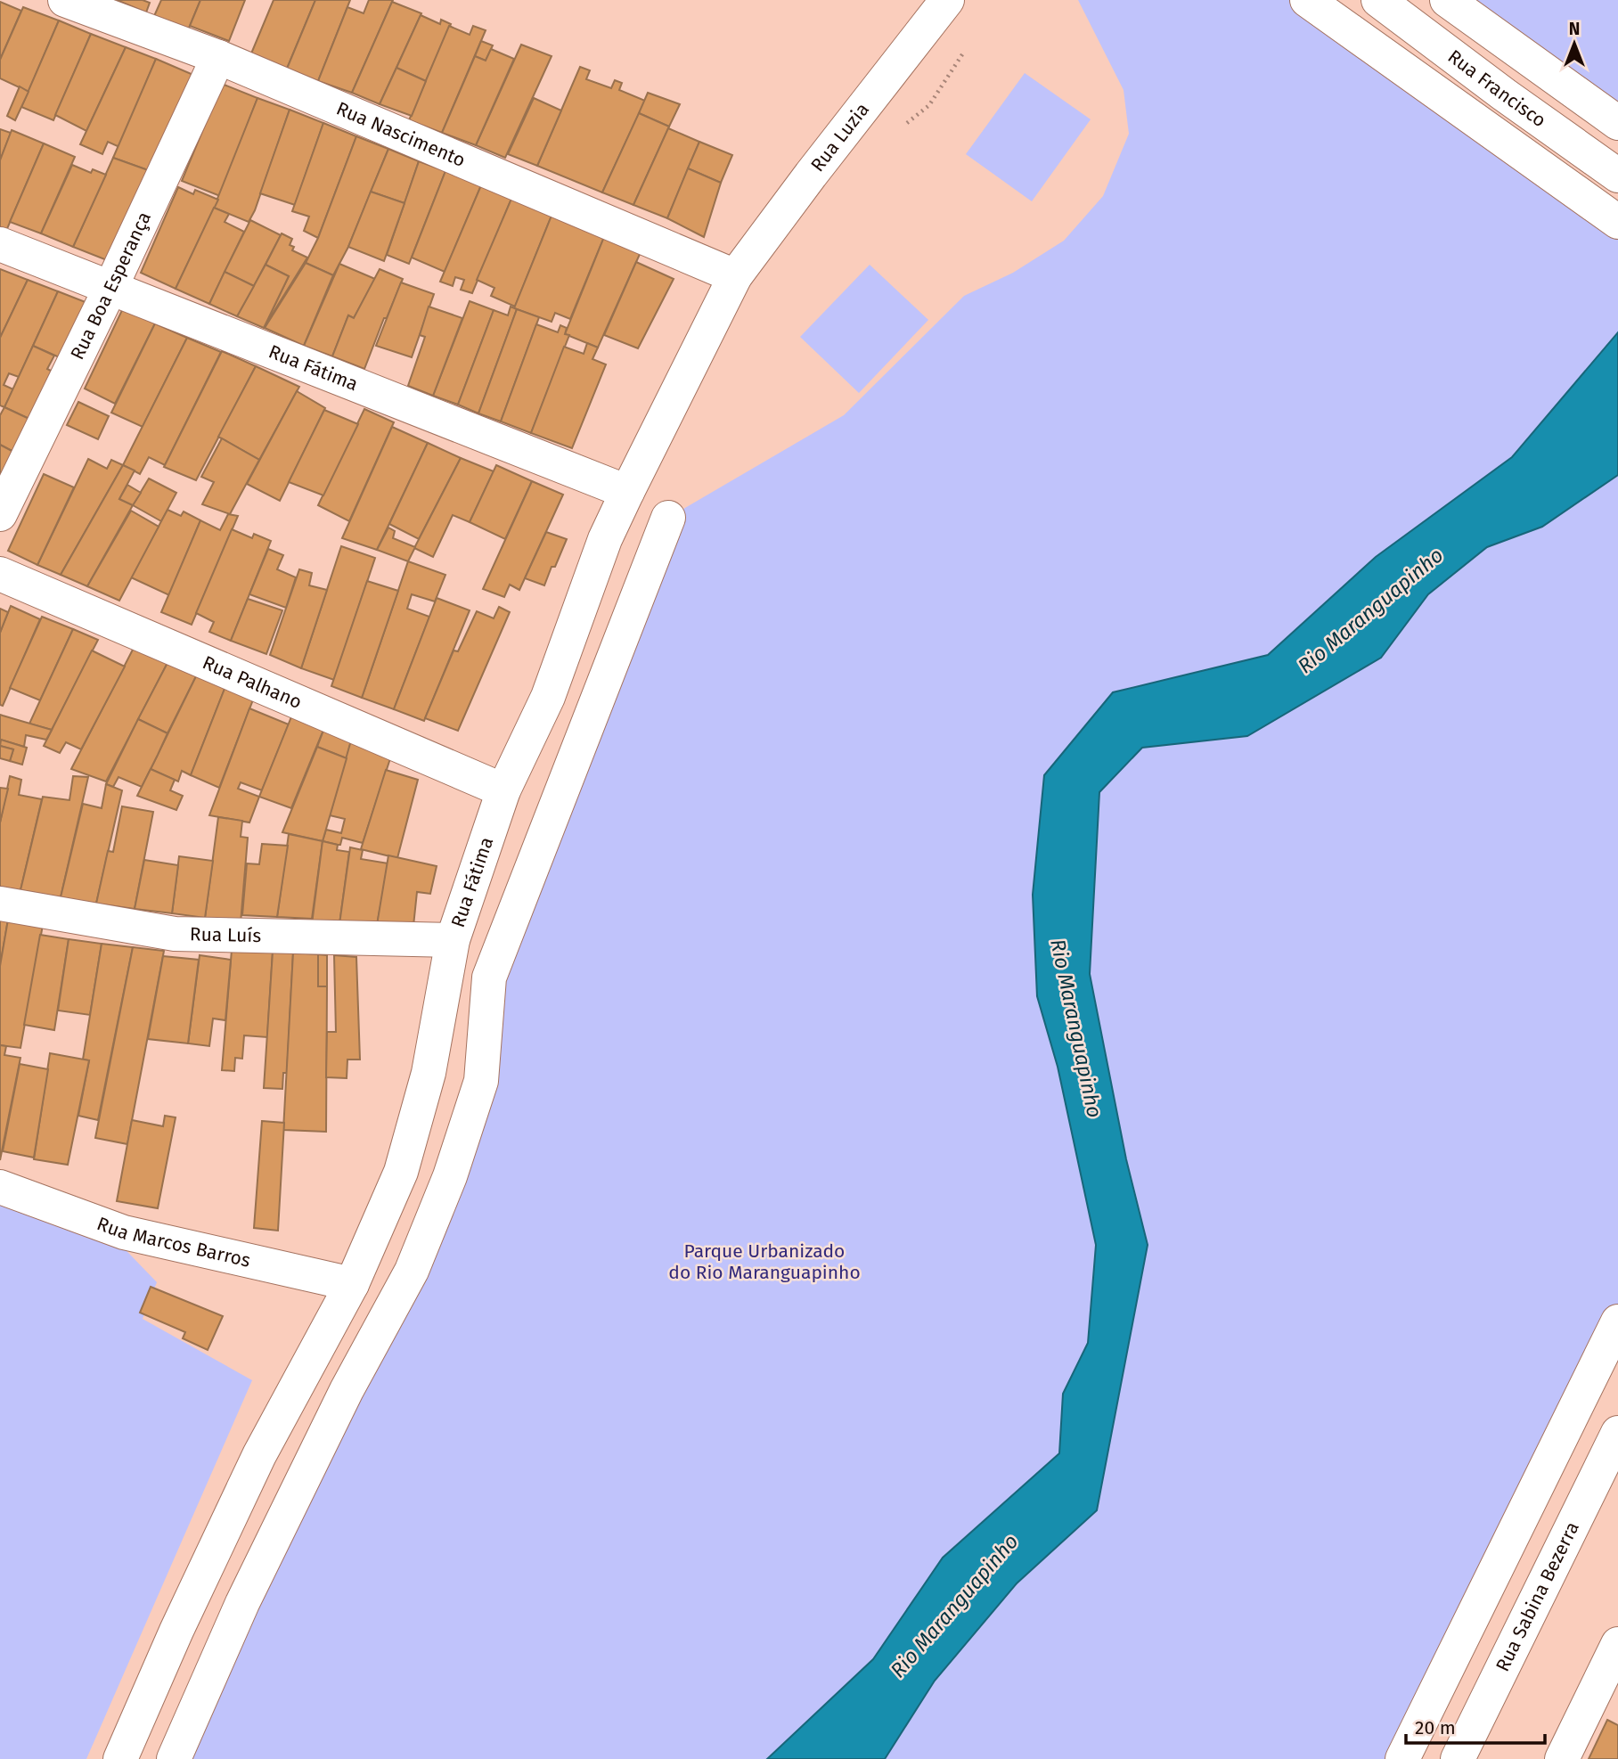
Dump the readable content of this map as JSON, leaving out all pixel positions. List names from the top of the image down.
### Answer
{
  "streets": {
    "street": [
      "Rua Francisco",
      "Rua Nascimento",
      "Rua Luzia",
      "Rua Boa Esperança",
      "Rua Fátima",
      "Rua Palhano",
      "Rua Luís",
      "Rua Marcos Barros",
      "Rua Sabina Bezerra"
    ]
  },
  "crossings": [
    ["Rua Nascimento", "Rua Luzia"],
    ["Rua Nascimento", "Rua Boa Esperança"],
    ["Rua Nascimento", "Rua Fátima"],
    ["Rua Luzia", "Rua Fátima"],
    ["Rua Boa Esperança", "Rua Fátima"],
    ["Rua Fátima", "Rua Palhano"],
    ["Rua Fátima", "Rua Luís"],
    ["Rua Fátima", "Rua Marcos Barros"]
  ],
  "water": ["Rio Maranguapinho"],
  "parks": ["Parque Urbanizado do Rio Maranguapinho"],
  "scale_bar": "20 m",
  "north": "top"
}
